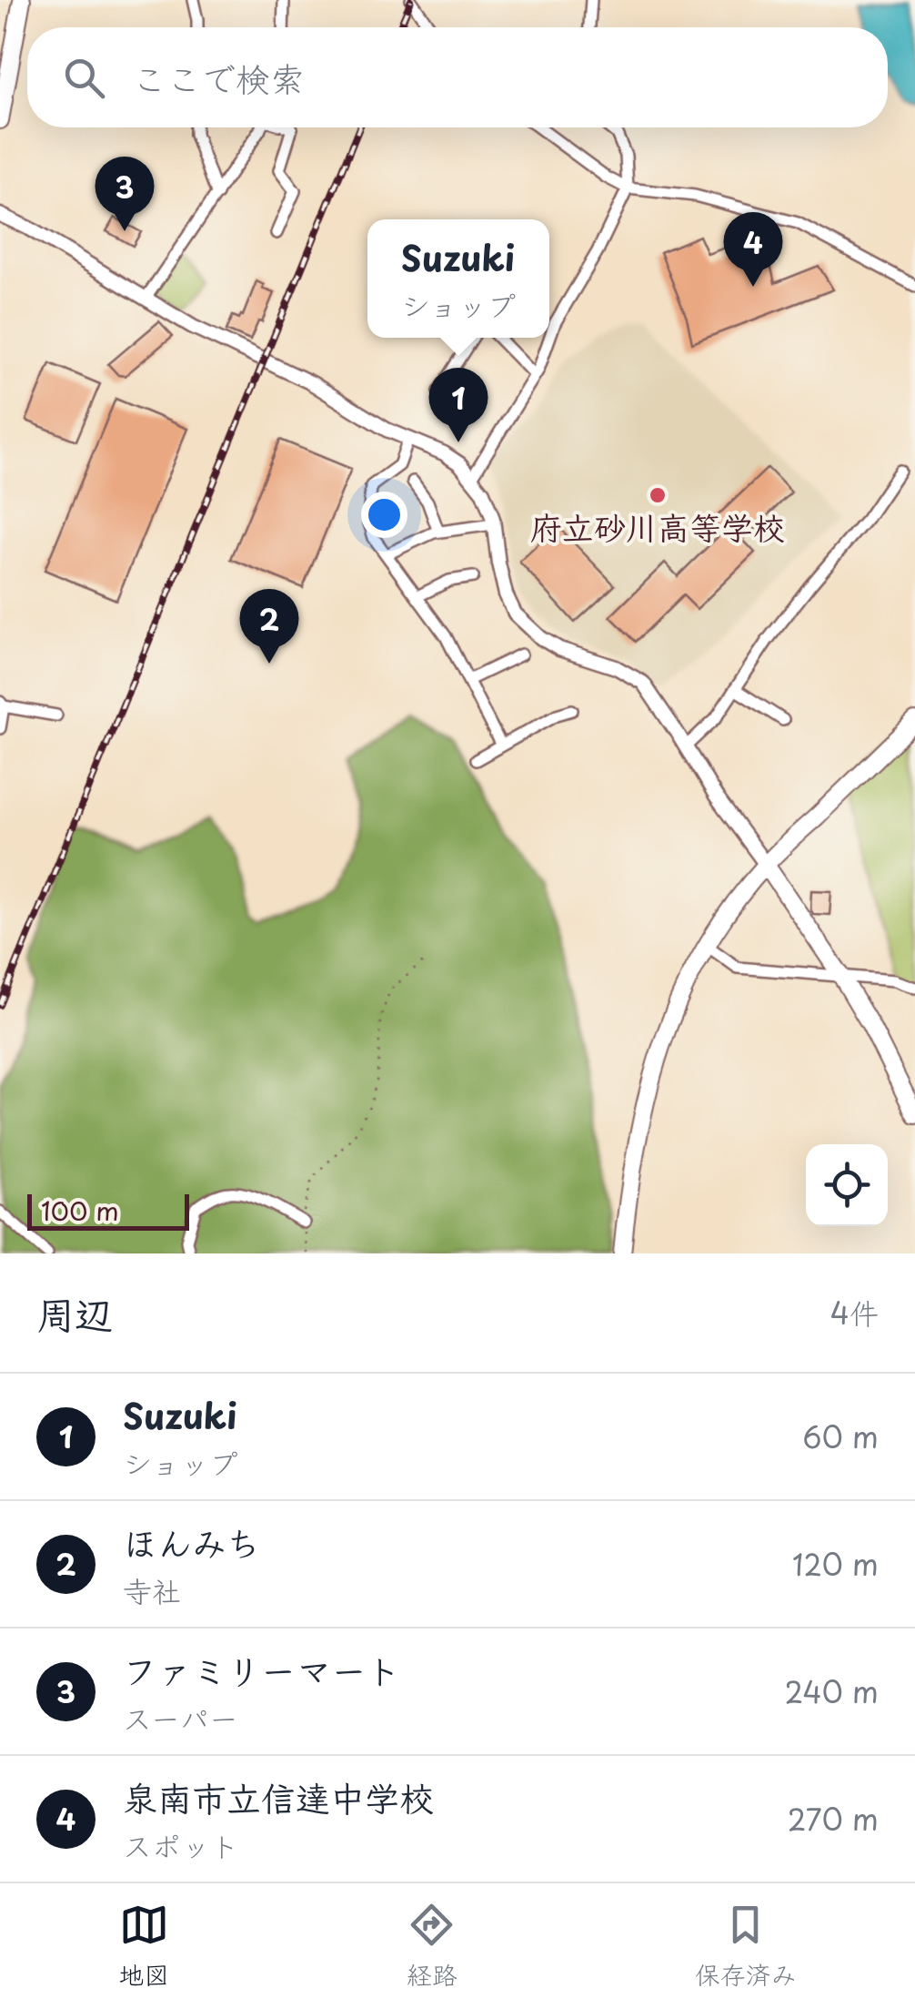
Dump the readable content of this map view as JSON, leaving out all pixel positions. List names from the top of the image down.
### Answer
{
  "places": ["府立砂川高等学校"],
  "scale_bar": "100 m",
  "page": {
    "search": "ここで検索",
    "pins": [
      "3",
      "4",
      "1",
      "2"
    ],
    "popup": ["Suzuki", "ショップ"],
    "scale": "100 m",
    "heading": ["周辺", "4件"],
    "list": [
      {
        "mark": "1",
        "name": "Suzuki",
        "note": "ショップ",
        "value": "60 m"
      },
      {
        "mark": "2",
        "name": "ほんみち",
        "note": "寺社",
        "value": "120 m"
      },
      {
        "mark": "3",
        "name": "ファミリーマート",
        "note": "スーパー",
        "value": "240 m"
      },
      {
        "mark": "4",
        "name": "泉南市立信達中学校",
        "note": "スポット",
        "value": "270 m"
      }
    ],
    "nav": ["地図", "経路", "保存済み"]
  }
}
